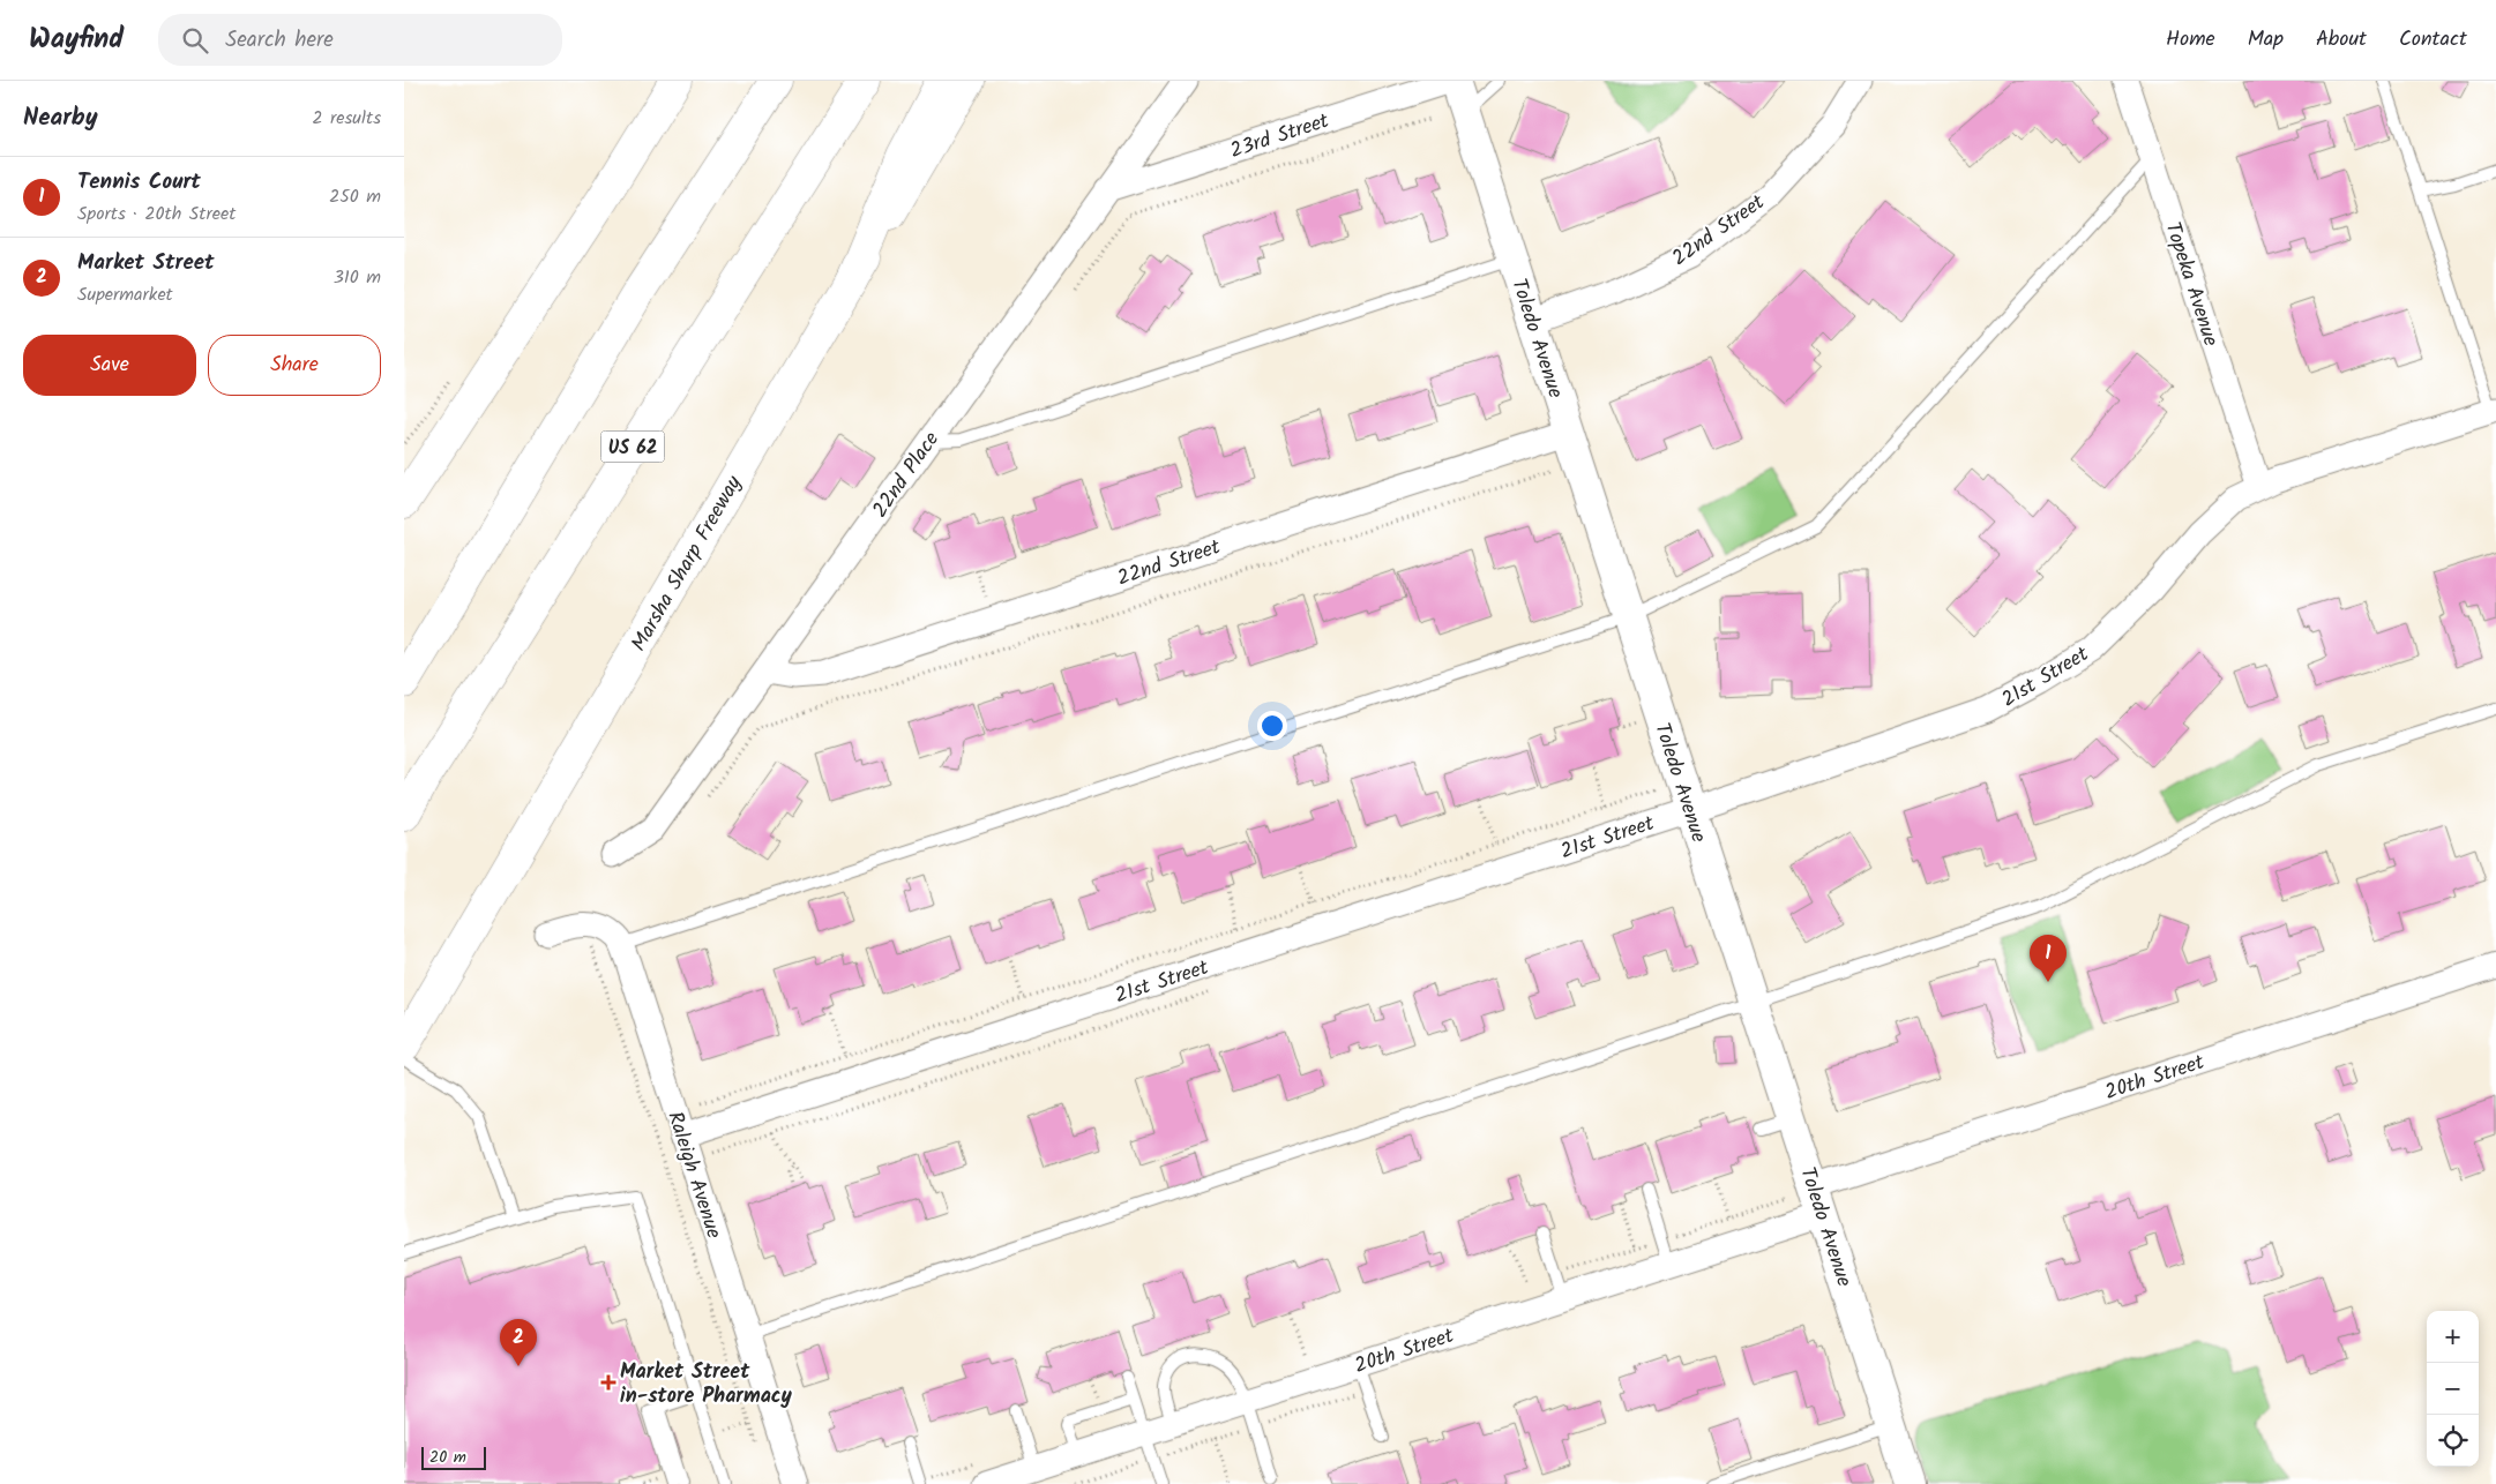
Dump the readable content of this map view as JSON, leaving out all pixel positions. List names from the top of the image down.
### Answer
{
  "streets": {
    "main road": ["US 62", "Marsha Sharp Freeway"],
    "street": [
      "23rd Street",
      "22nd Street",
      "Topeka Avenue",
      "Toledo Avenue",
      "22nd Place",
      "21st Street",
      "20th Street",
      "Raleigh Avenue"
    ]
  },
  "crossings": [
    ["23rd Street", "Toledo Avenue"],
    ["23rd Street", "22nd Place"],
    ["22nd Street", "Toledo Avenue"],
    ["22nd Street", "22nd Place"],
    ["Topeka Avenue", "21st Street"],
    ["Toledo Avenue", "21st Street"],
    ["Toledo Avenue", "20th Street"],
    ["21st Street", "Raleigh Avenue"]
  ],
  "places": {
    "health": ["Market Street in-store Pharmacy"]
  },
  "scale_bar": "20 m",
  "page": {
    "header": "Wayfind",
    "search": "Search here",
    "nav": [
      "Home",
      "Map",
      "About",
      "Contact"
    ],
    "heading": ["Nearby", "2 results"],
    "list": [
      {
        "mark": "1",
        "name": "Tennis Court",
        "note": "Sports · 20th Street",
        "value": "250 m"
      },
      {
        "mark": "2",
        "name": "Market Street",
        "note": "Supermarket",
        "value": "310 m"
      }
    ],
    "buttons": ["Save", "Share"],
    "pins": ["1", "2"],
    "map_buttons": ["+", "−"],
    "scale": "20 m"
  }
}
